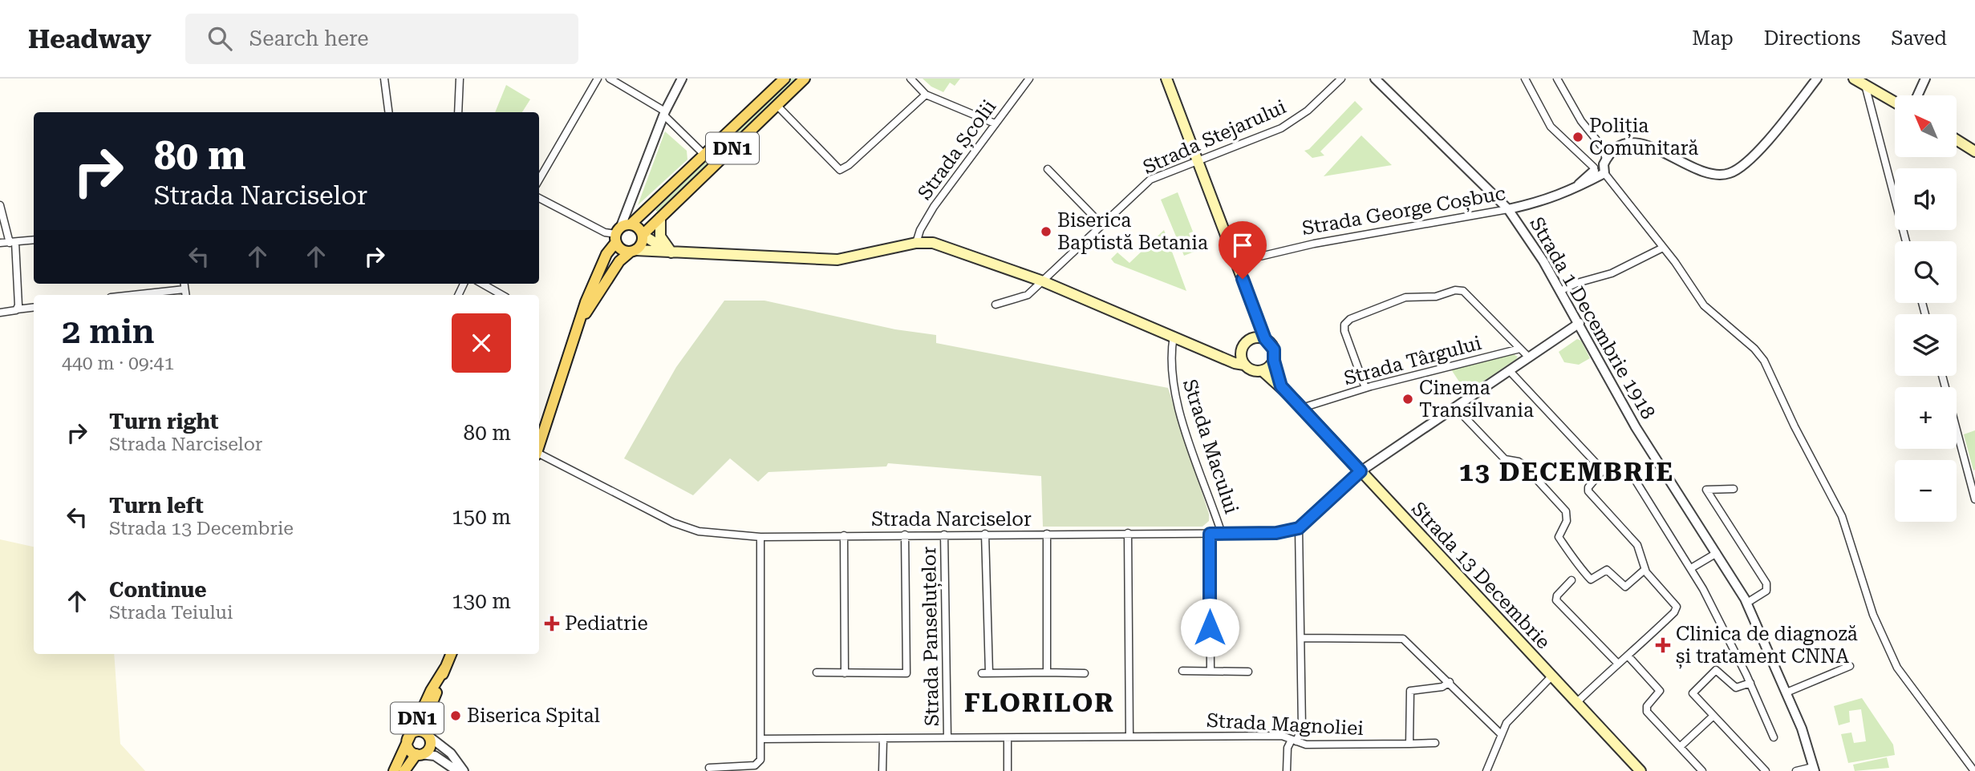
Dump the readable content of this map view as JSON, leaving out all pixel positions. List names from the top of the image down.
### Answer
{
  "streets": {
    "main road": ["DN1", "Strada 13 Decembrie"],
    "street": [
      "Strada Stejarului",
      "Strada Școlii",
      "Strada George Coșbuc",
      "Strada 1 Decembrie 1918",
      "Strada Târgului",
      "Strada Macului",
      "Strada Narciselor",
      "Strada Panseluțelor",
      "Strada Magnoliei"
    ]
  },
  "crossings": [
    ["Strada George Coșbuc", "Strada 1 Decembrie 1918"],
    ["Strada Târgului", "Strada 13 Decembrie"],
    ["Strada Macului", "Strada Narciselor"],
    ["Strada Narciselor", "Strada Panseluțelor"],
    ["Strada Panseluțelor", "Strada Magnoliei"]
  ],
  "districts": ["13 DECEMBRIE", "FLORILOR"],
  "places": {
    "other": [
      "Poliția Comunitară",
      "Biserica Baptistă Betania",
      "Cinema Transilvania",
      "Biserica Spital"
    ],
    "health": ["Pediatrie", "Clinica de diagnoză și tratament CNNA"]
  },
  "north": "top left",
  "page": {
    "header": "Headway",
    "search": "Search here",
    "nav": ["Map", "Directions", "Saved"],
    "map_buttons": ["+", "−"],
    "turn": ["80 m", "Strada Narciselor"],
    "heading": ["2 min", "440 m · 09:41"],
    "list": [
      {
        "name": "Turn right",
        "note": "Strada Narciselor",
        "value": "80 m"
      },
      {
        "name": "Turn left",
        "note": "Strada 13 Decembrie",
        "value": "150 m"
      },
      {
        "name": "Continue",
        "note": "Strada Teiului",
        "value": "130 m"
      }
    ]
  }
}
